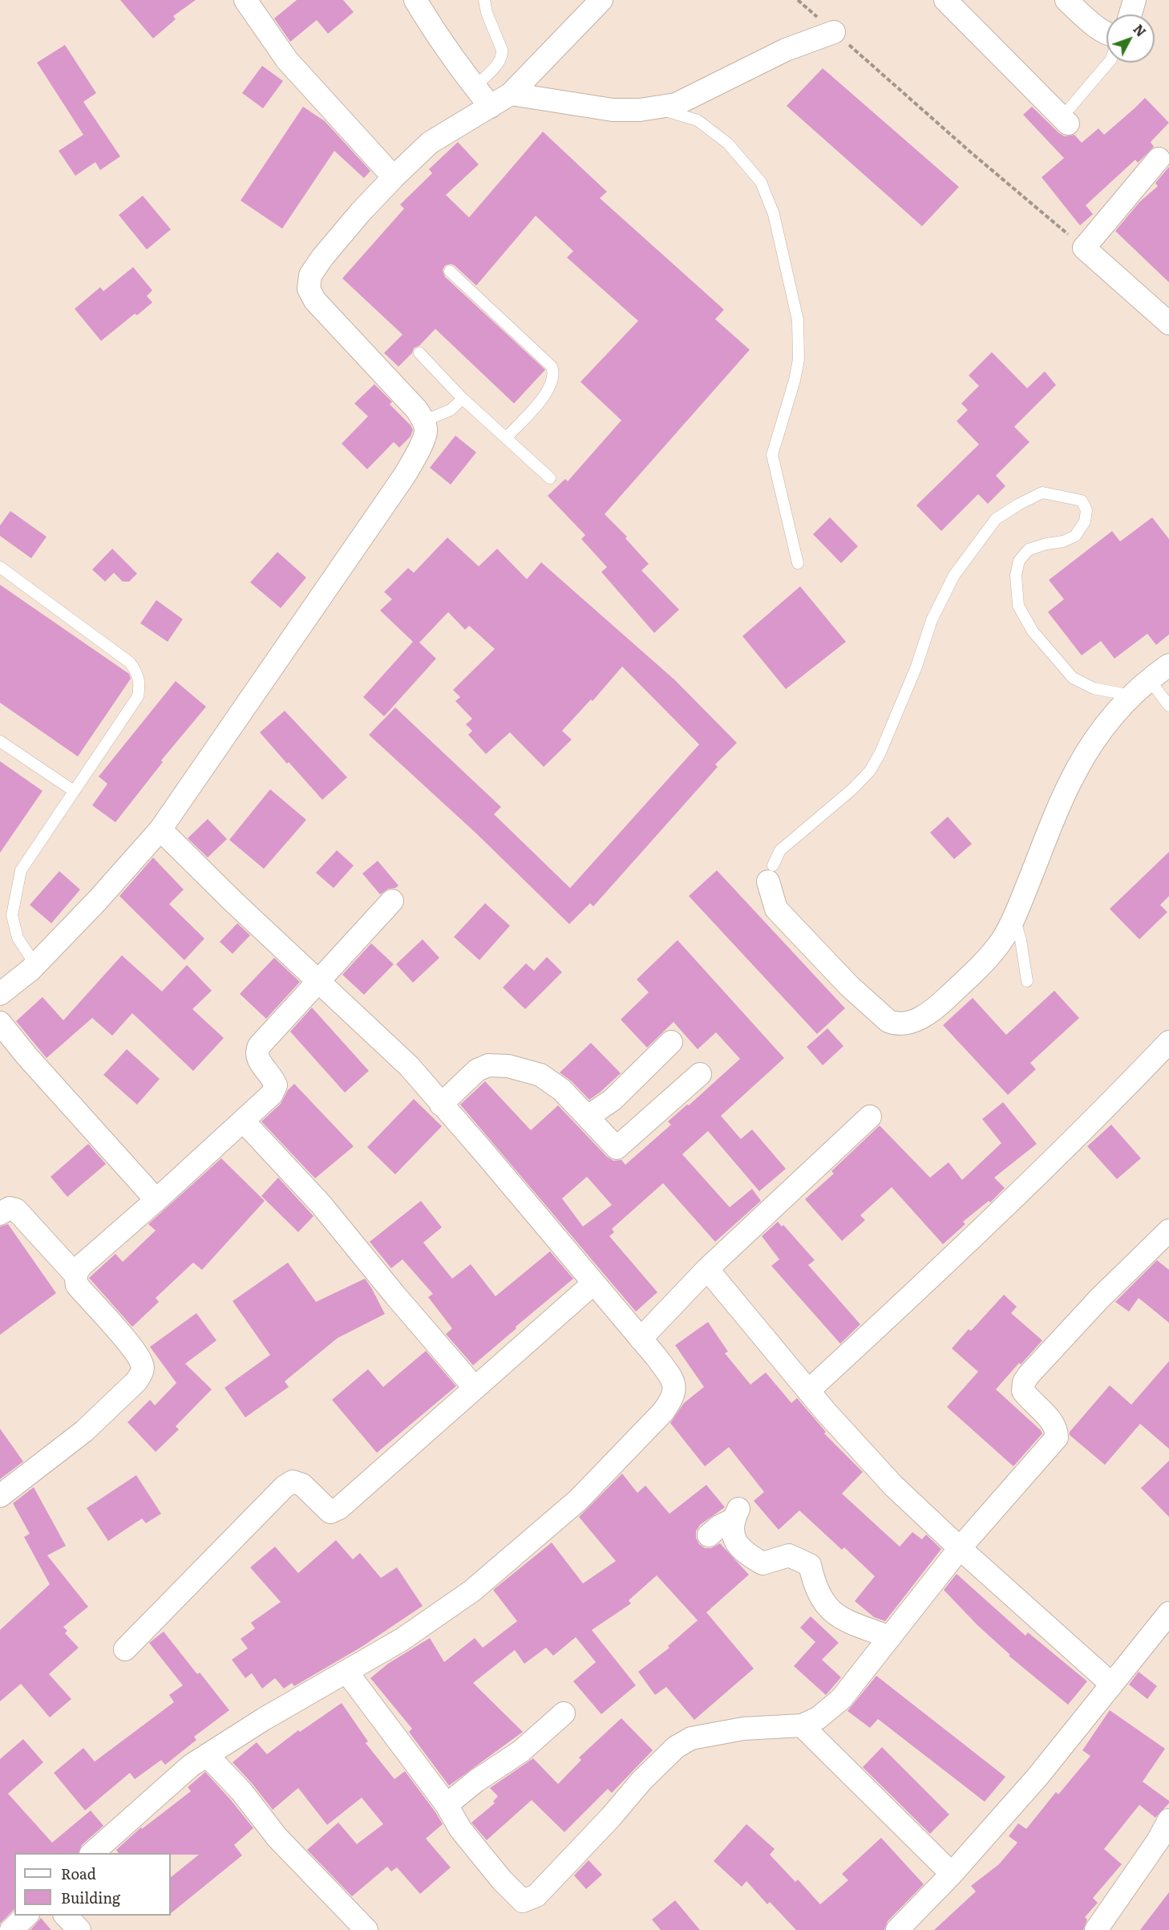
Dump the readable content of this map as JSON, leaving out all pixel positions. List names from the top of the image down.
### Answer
{
  "legend": ["Road", "Building"],
  "north": "top right"
}
